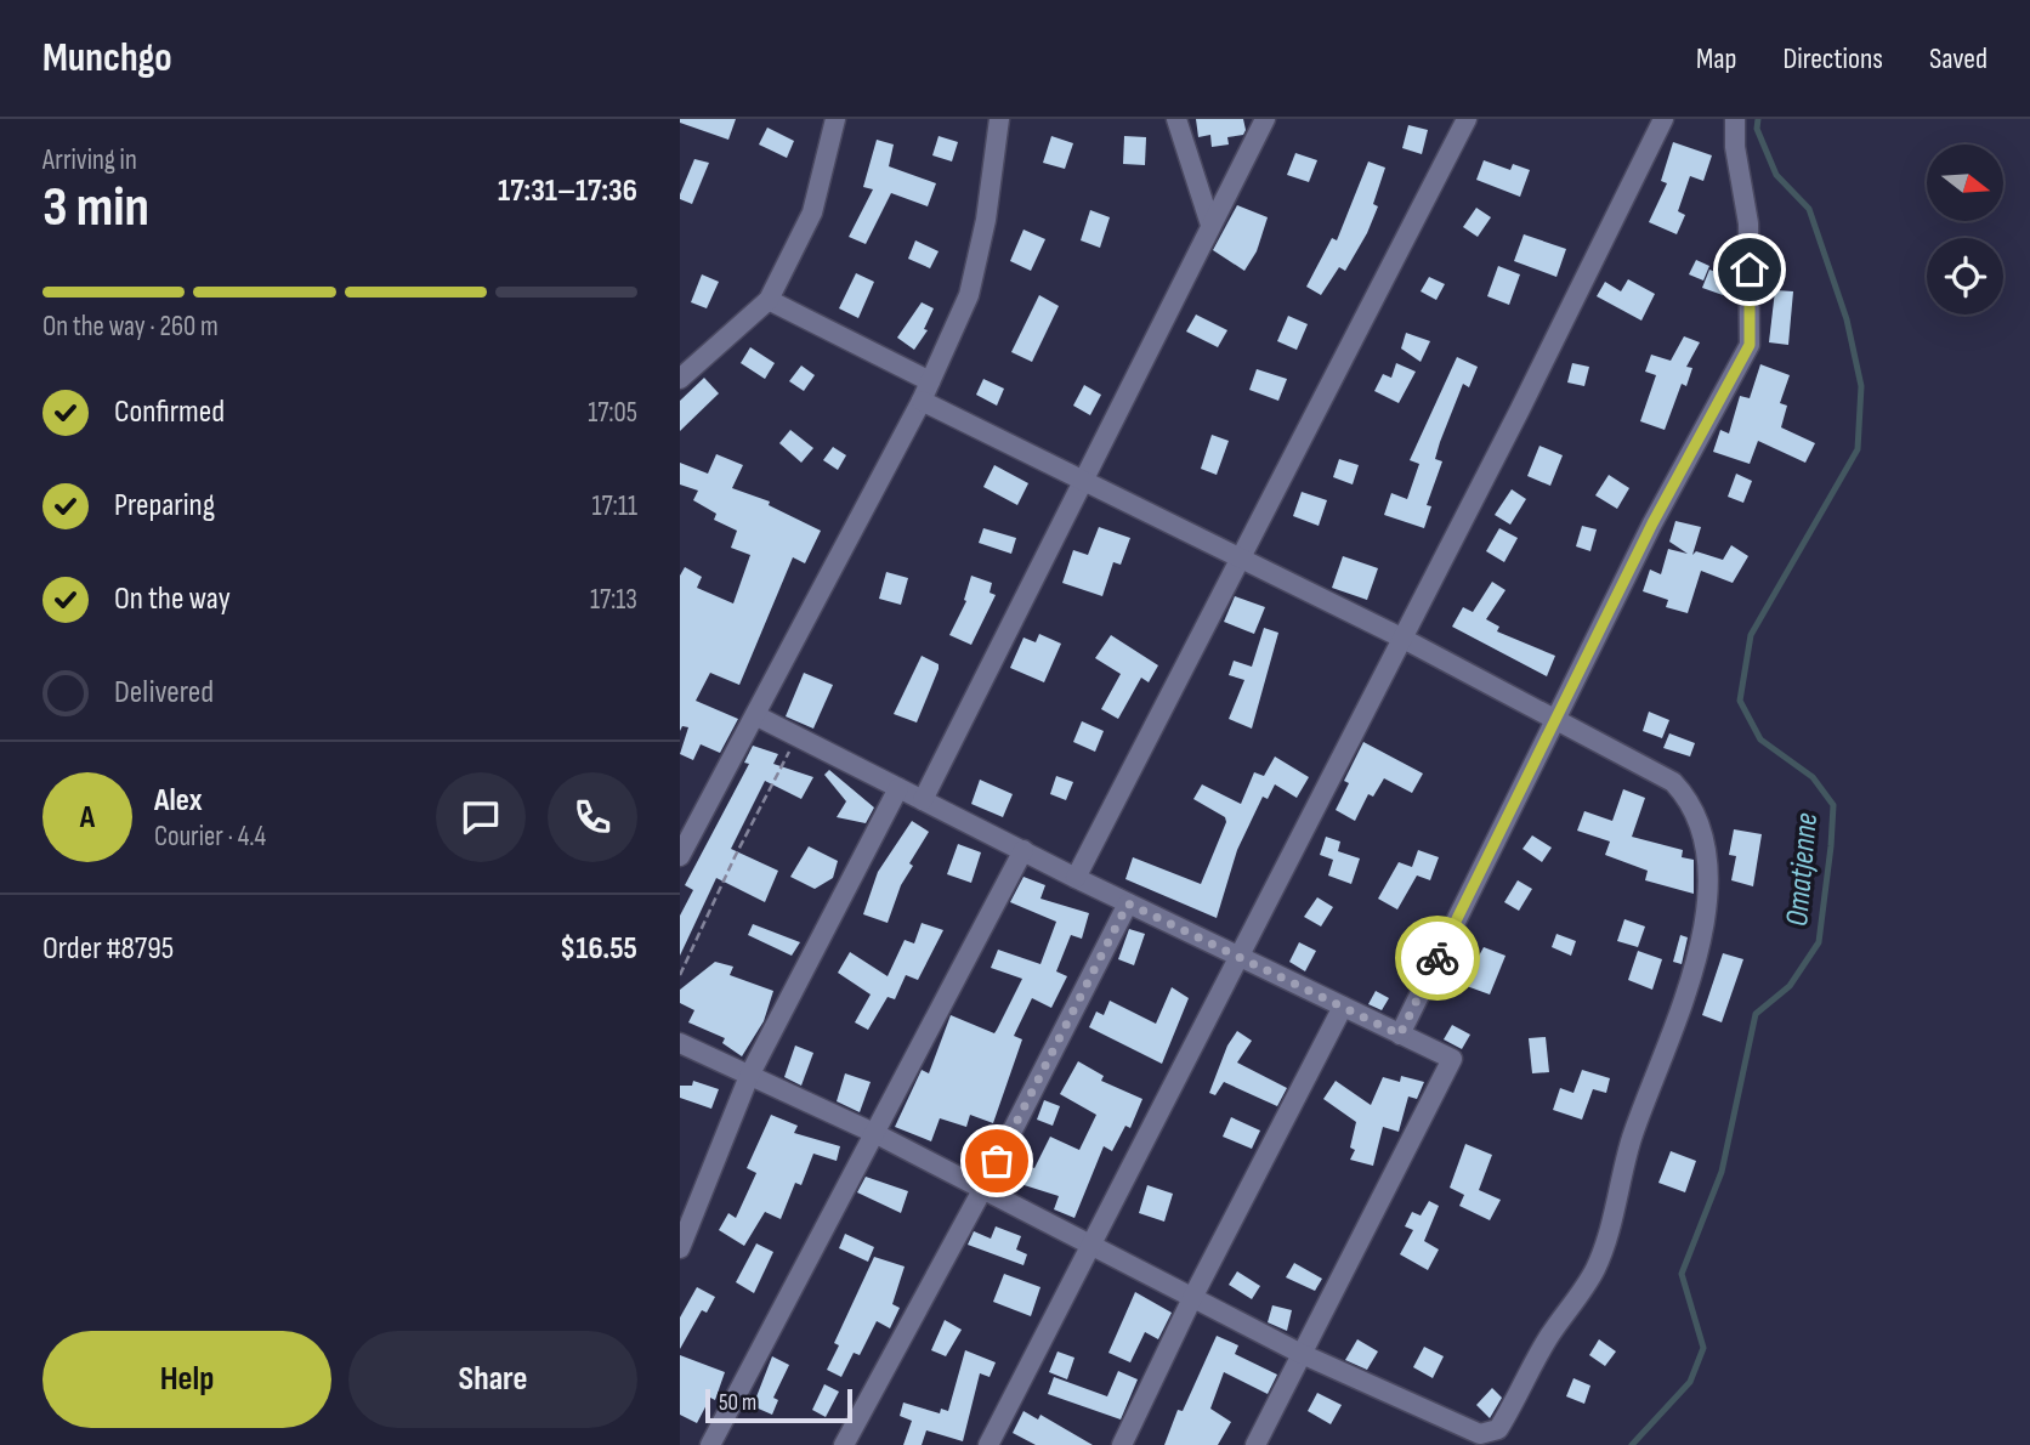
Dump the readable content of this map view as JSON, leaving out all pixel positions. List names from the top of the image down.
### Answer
{
  "water": ["Omatjenne"],
  "scale_bar": "50 m",
  "north": "right",
  "page": {
    "header": "Munchgo",
    "nav": ["Map", "Directions", "Saved"],
    "heading": ["3 min", "Arriving in", "17:31–17:36"],
    "panel": [
      "Alex",
      "Courier · 4.4",
      "Order #8795",
      "$16.55"
    ],
    "bar": "On the way · 260 m",
    "list": [
      ["Confirmed", "17:05"],
      ["Preparing", "17:11"],
      ["On the way", "17:13"],
      "Delivered"
    ],
    "round": "A",
    "buttons": ["Help", "Share"],
    "scale": "50 m"
  }
}
